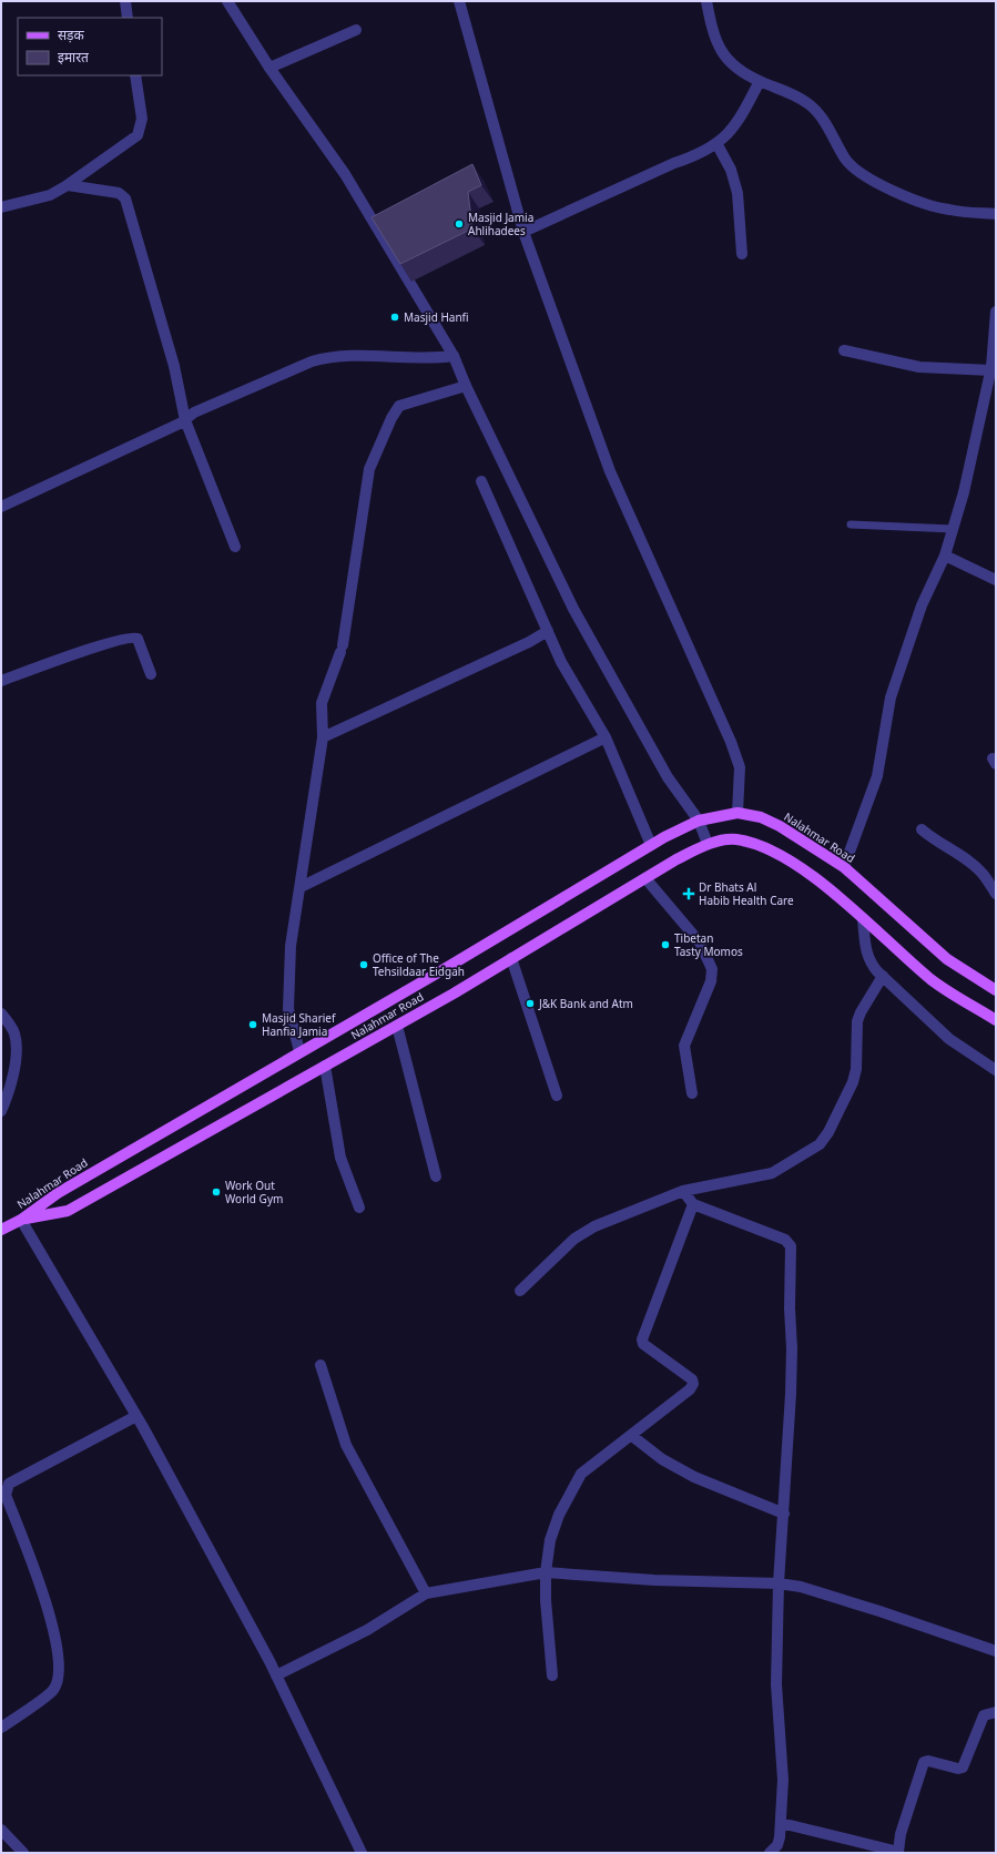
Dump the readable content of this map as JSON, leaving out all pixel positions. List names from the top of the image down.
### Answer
{
  "streets": {
    "main road": ["Nalahmar Road"]
  },
  "places": {
    "other": [
      "Masjid Jamia Ahlihadees",
      "Masjid Hanfi",
      "Tibetan Tasty Momos",
      "Office of The Tehsildaar Eidgah",
      "J&K Bank and Atm",
      "Masjid Sharief Hanfia Jamia",
      "Work Out World Gym"
    ],
    "health": ["Dr Bhats Al Habib Health Care"]
  },
  "legend": ["सड़क", "इमारत"]
}
